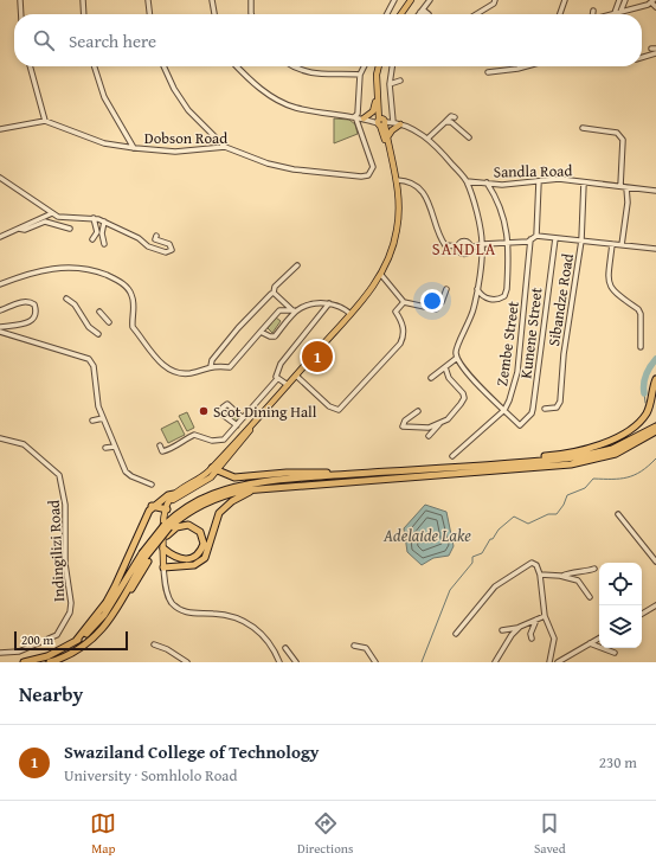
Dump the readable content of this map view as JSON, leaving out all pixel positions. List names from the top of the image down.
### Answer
{
  "streets": {
    "street": [
      "Dobson Road",
      "Sandla Road",
      "Sibandze Road",
      "Kunene Street",
      "Zembe Street",
      "Indingilizi Road"
    ]
  },
  "crossings": [
    ["Sandla Road", "Sibandze Road"],
    ["Kunene Street", "Zembe Street"]
  ],
  "districts": ["SANDLA"],
  "water": ["Adelaide Lake"],
  "places": ["Scot Dining Hall"],
  "scale_bar": "200 m",
  "page": {
    "search": "Search here",
    "pins": "1",
    "scale": "200 m",
    "heading": "Nearby",
    "list": [
      {
        "mark": "1",
        "name": "Swaziland College of Technology",
        "note": "University · Somhlolo Road",
        "value": "230 m"
      }
    ],
    "nav": ["Map", "Directions", "Saved"]
  }
}
